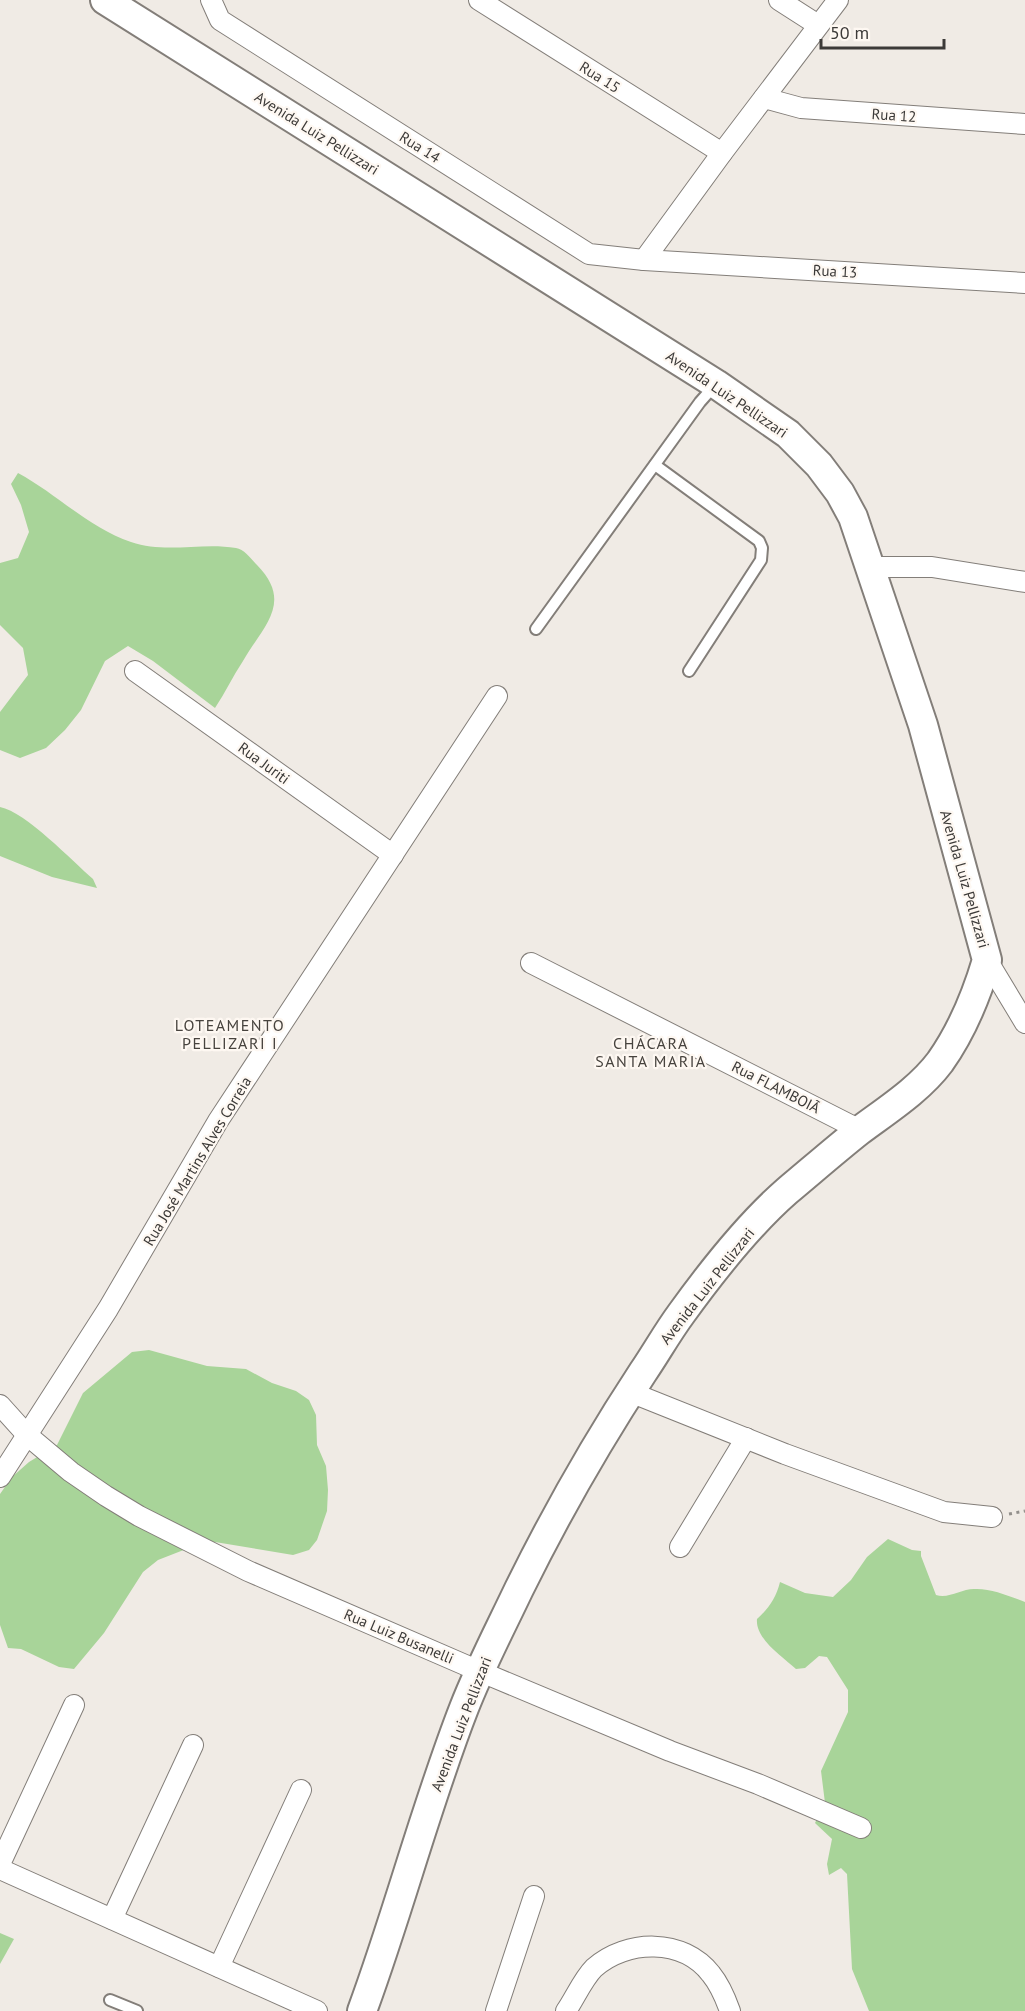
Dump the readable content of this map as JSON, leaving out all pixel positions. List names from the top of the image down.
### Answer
{
  "streets": {
    "main road": ["Avenida Luiz Pellizzari"],
    "street": [
      "Rua 15",
      "Rua 12",
      "Rua 14",
      "Rua 13",
      "Rua Juriti",
      "Rua FLAMBOIÃ",
      "Rua José Martins Alves Correia",
      "Rua Luiz Busanelli"
    ]
  },
  "crossings": [
    ["Avenida Luiz Pellizzari", "Rua FLAMBOIÃ"],
    ["Avenida Luiz Pellizzari", "Rua Luiz Busanelli"],
    ["Rua 14", "Rua 13"],
    ["Rua Juriti", "Rua José Martins Alves Correia"],
    ["Rua José Martins Alves Correia", "Rua Luiz Busanelli"]
  ],
  "districts": ["LOTEAMENTO PELLIZARI I", "CHÁCARA SANTA MARIA"],
  "scale_bar": "50 m"
}
